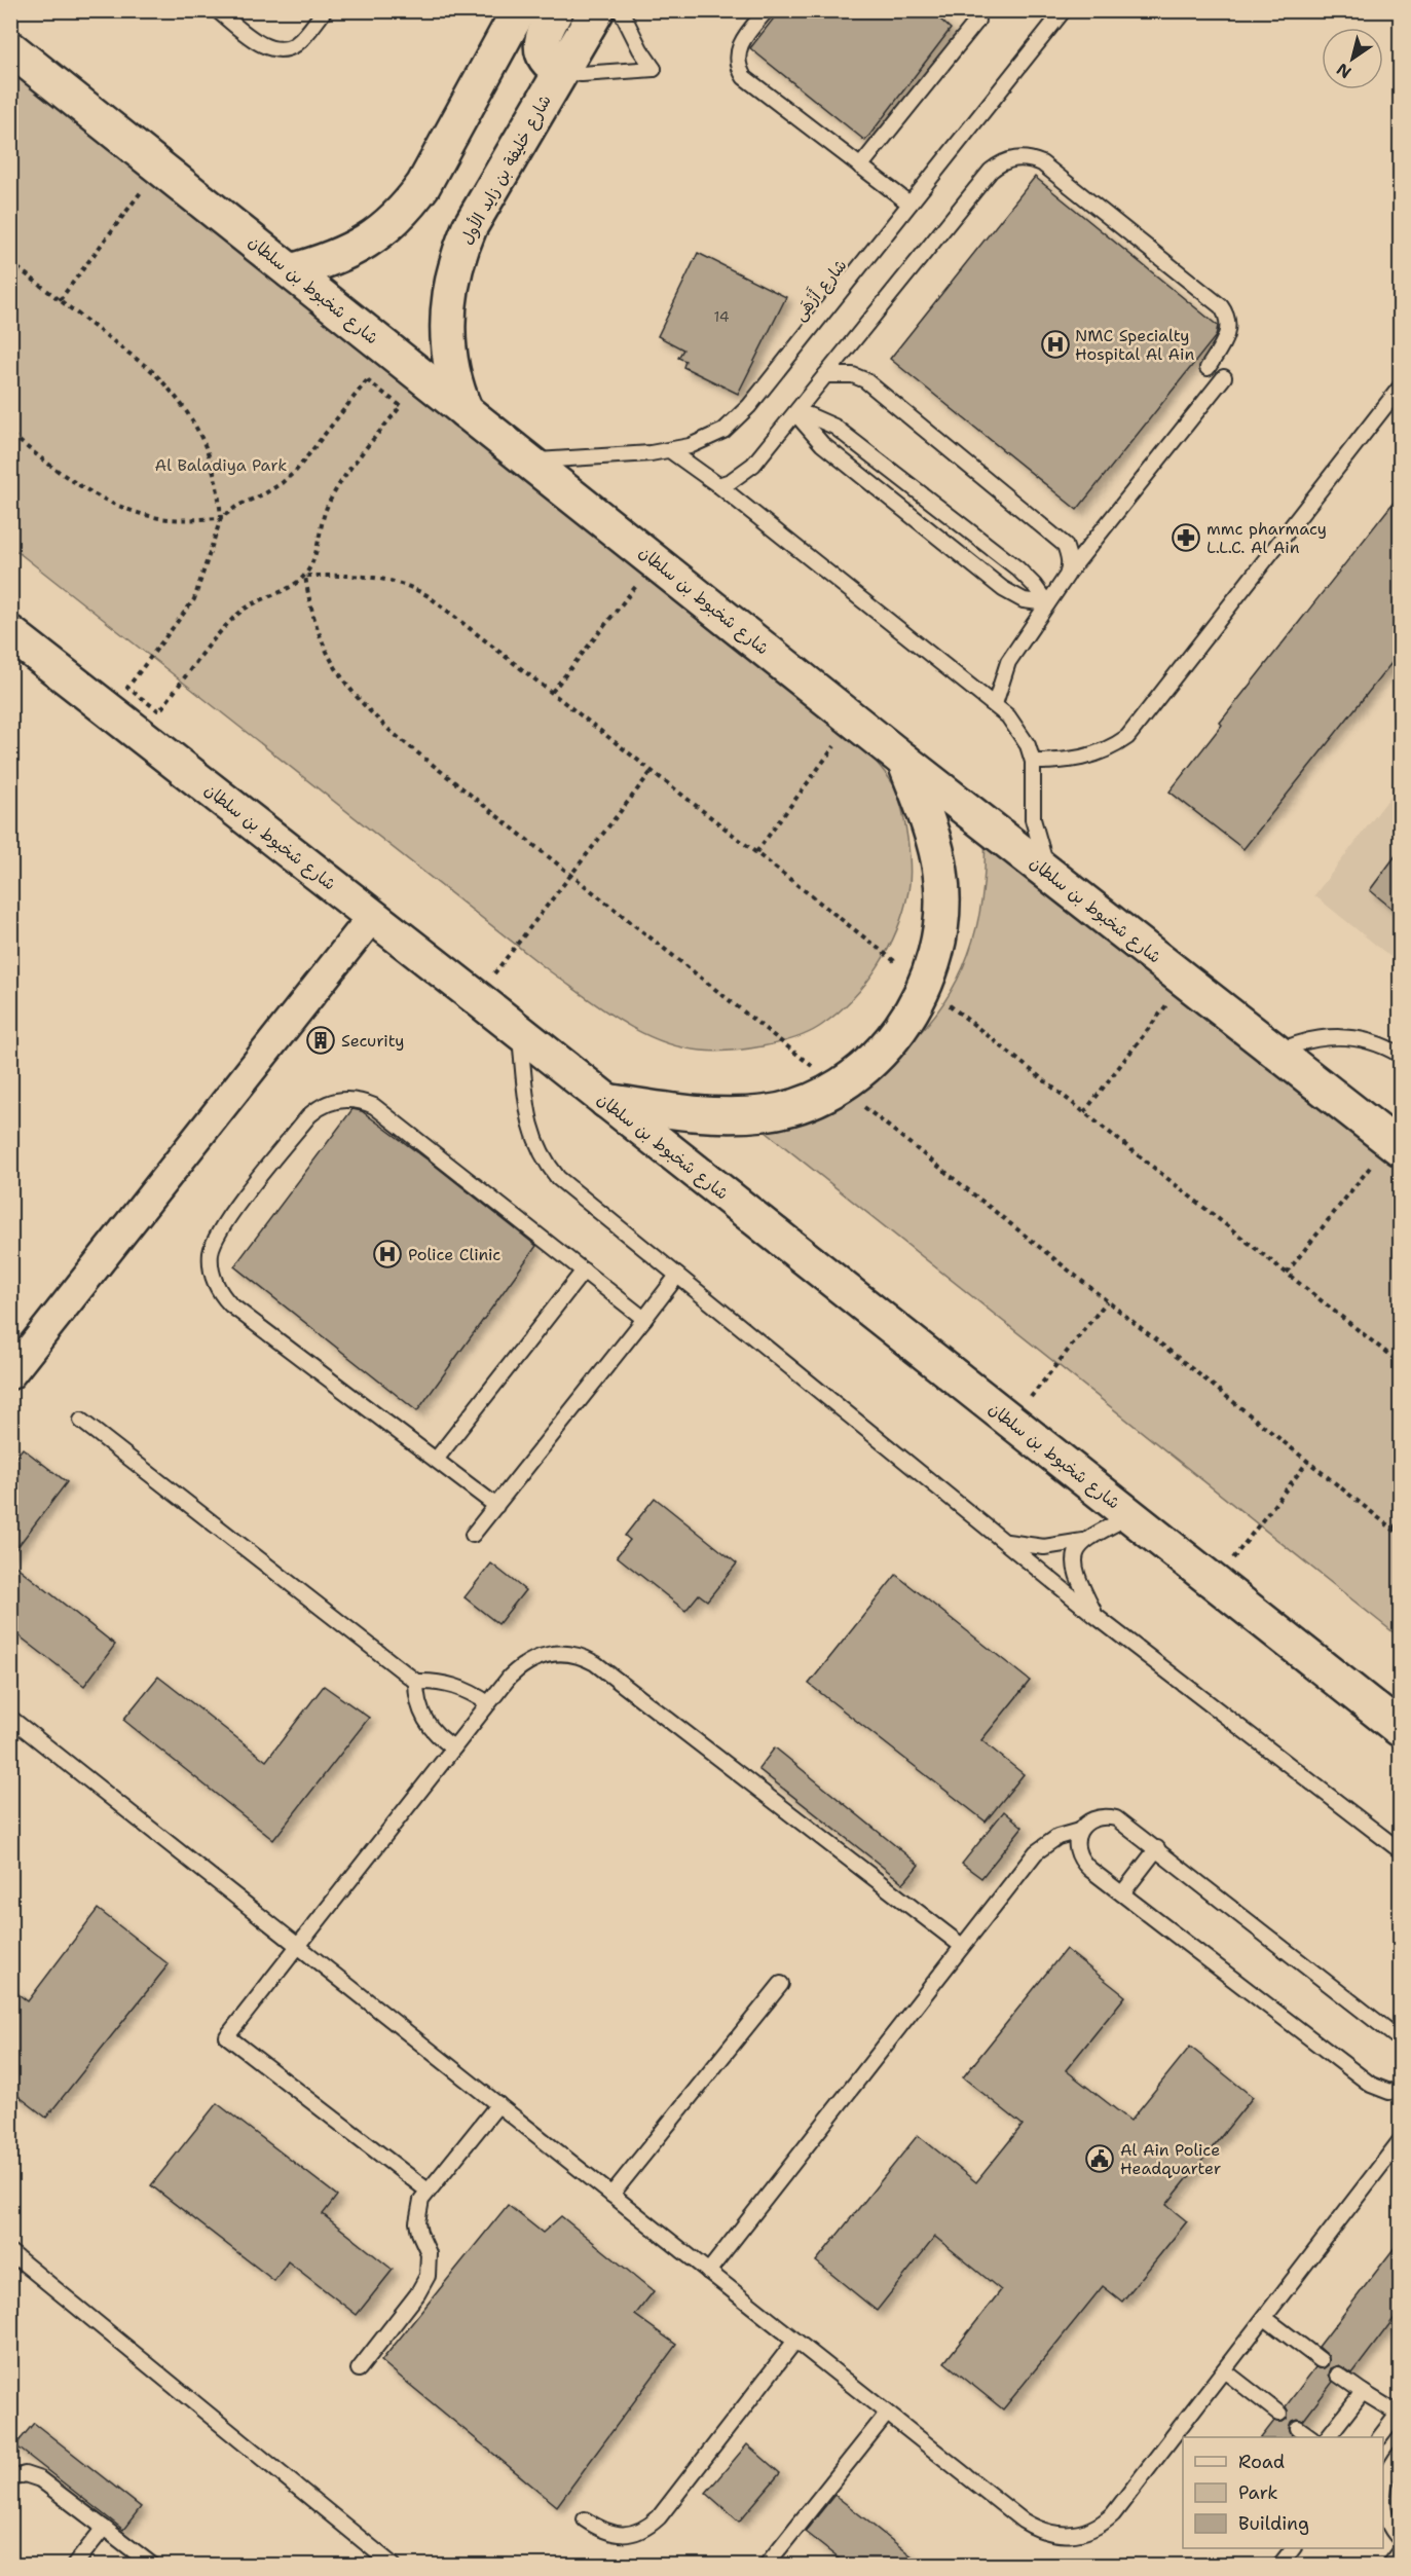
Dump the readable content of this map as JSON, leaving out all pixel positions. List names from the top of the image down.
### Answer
{
  "streets": {
    "main road": ["شارع خليفة بن زايد الأول", "شارع شخبوط بن سلطان"],
    "lane": ["شارع أَزْهَى"]
  },
  "crossings": [
    ["شارع خليفة بن زايد الأول", "شارع شخبوط بن سلطان"],
    ["شارع شخبوط بن سلطان", "شارع أَزْهَى"]
  ],
  "parks": ["Al Baladiya Park"],
  "places": {
    "hospital": ["NMC Specialty Hospital Al Ain", "Police Clinic"],
    "pharmacy": ["mmc pharmacy L.L.C. Al Ain"],
    "building": ["Security"],
    "public building": ["Al Ain Police Headquarter"]
  },
  "house_numbers": ["14"],
  "legend": ["Road", "Park", "Building"],
  "north": "bottom left"
}
